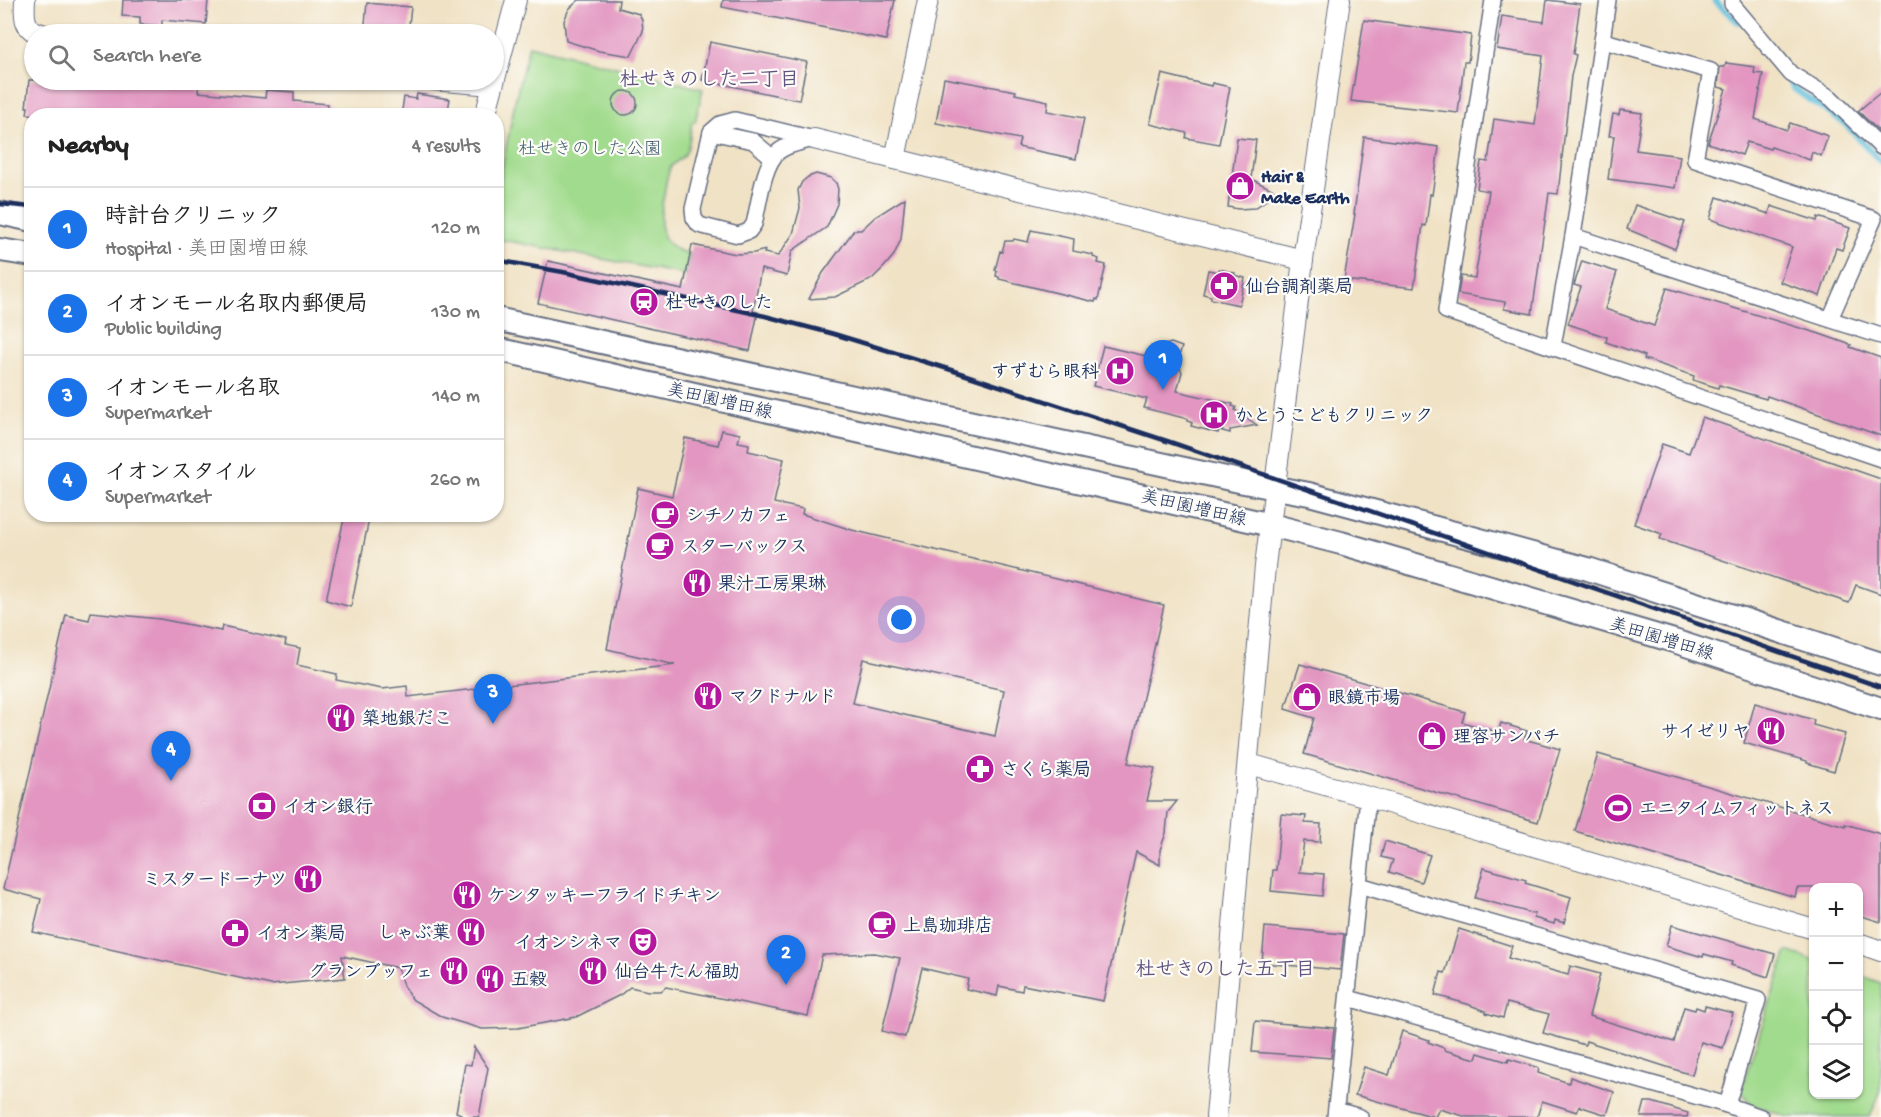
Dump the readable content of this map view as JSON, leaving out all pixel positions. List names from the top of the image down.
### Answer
{
  "streets": {
    "main road": ["美田園増田線"]
  },
  "districts": ["杜せきのした二丁目", "杜せきのした五丁目"],
  "parks": ["杜せきのした公園"],
  "places": {
    "shop": ["Hair & Make Earth", "眼鏡市場", "理容サンパチ"],
    "pharmacy": ["仙台調剤薬局", "さくら薬局", "イオン薬局"],
    "station": ["杜せきのした"],
    "hospital": ["すずむら眼科", "かとうこどもクリニック"],
    "cafe": ["シチノカフェ", "スターバックス", "上島珈琲店"],
    "restaurant": [
      "果汁工房果琳",
      "マクドナルド",
      "築地銀だこ",
      "サイゼリヤ",
      "ミスタードーナツ",
      "ケンタッキーフライドチキン",
      "しゃぶ葉",
      "グランブッフェ",
      "仙台牛たん福助",
      "五穀"
    ],
    "bank": ["イオン銀行"],
    "sports": ["エニタイムフィットネス"],
    "theatre": ["イオンシネマ"]
  },
  "page": {
    "search": "Search here",
    "heading": ["Nearby", "4 results"],
    "list": [
      {
        "mark": "1",
        "name": "時計台クリニック",
        "note": "Hospital · 美田園増田線",
        "value": "120 m"
      },
      {
        "mark": "2",
        "name": "イオンモール名取内郵便局",
        "note": "Public building",
        "value": "130 m"
      },
      {
        "mark": "3",
        "name": "イオンモール名取",
        "note": "Supermarket",
        "value": "140 m"
      },
      {
        "mark": "4",
        "name": "イオンスタイル",
        "note": "Supermarket",
        "value": "260 m"
      }
    ],
    "pins": [
      "1",
      "3",
      "4",
      "2"
    ],
    "map_buttons": ["+", "−"]
  }
}
